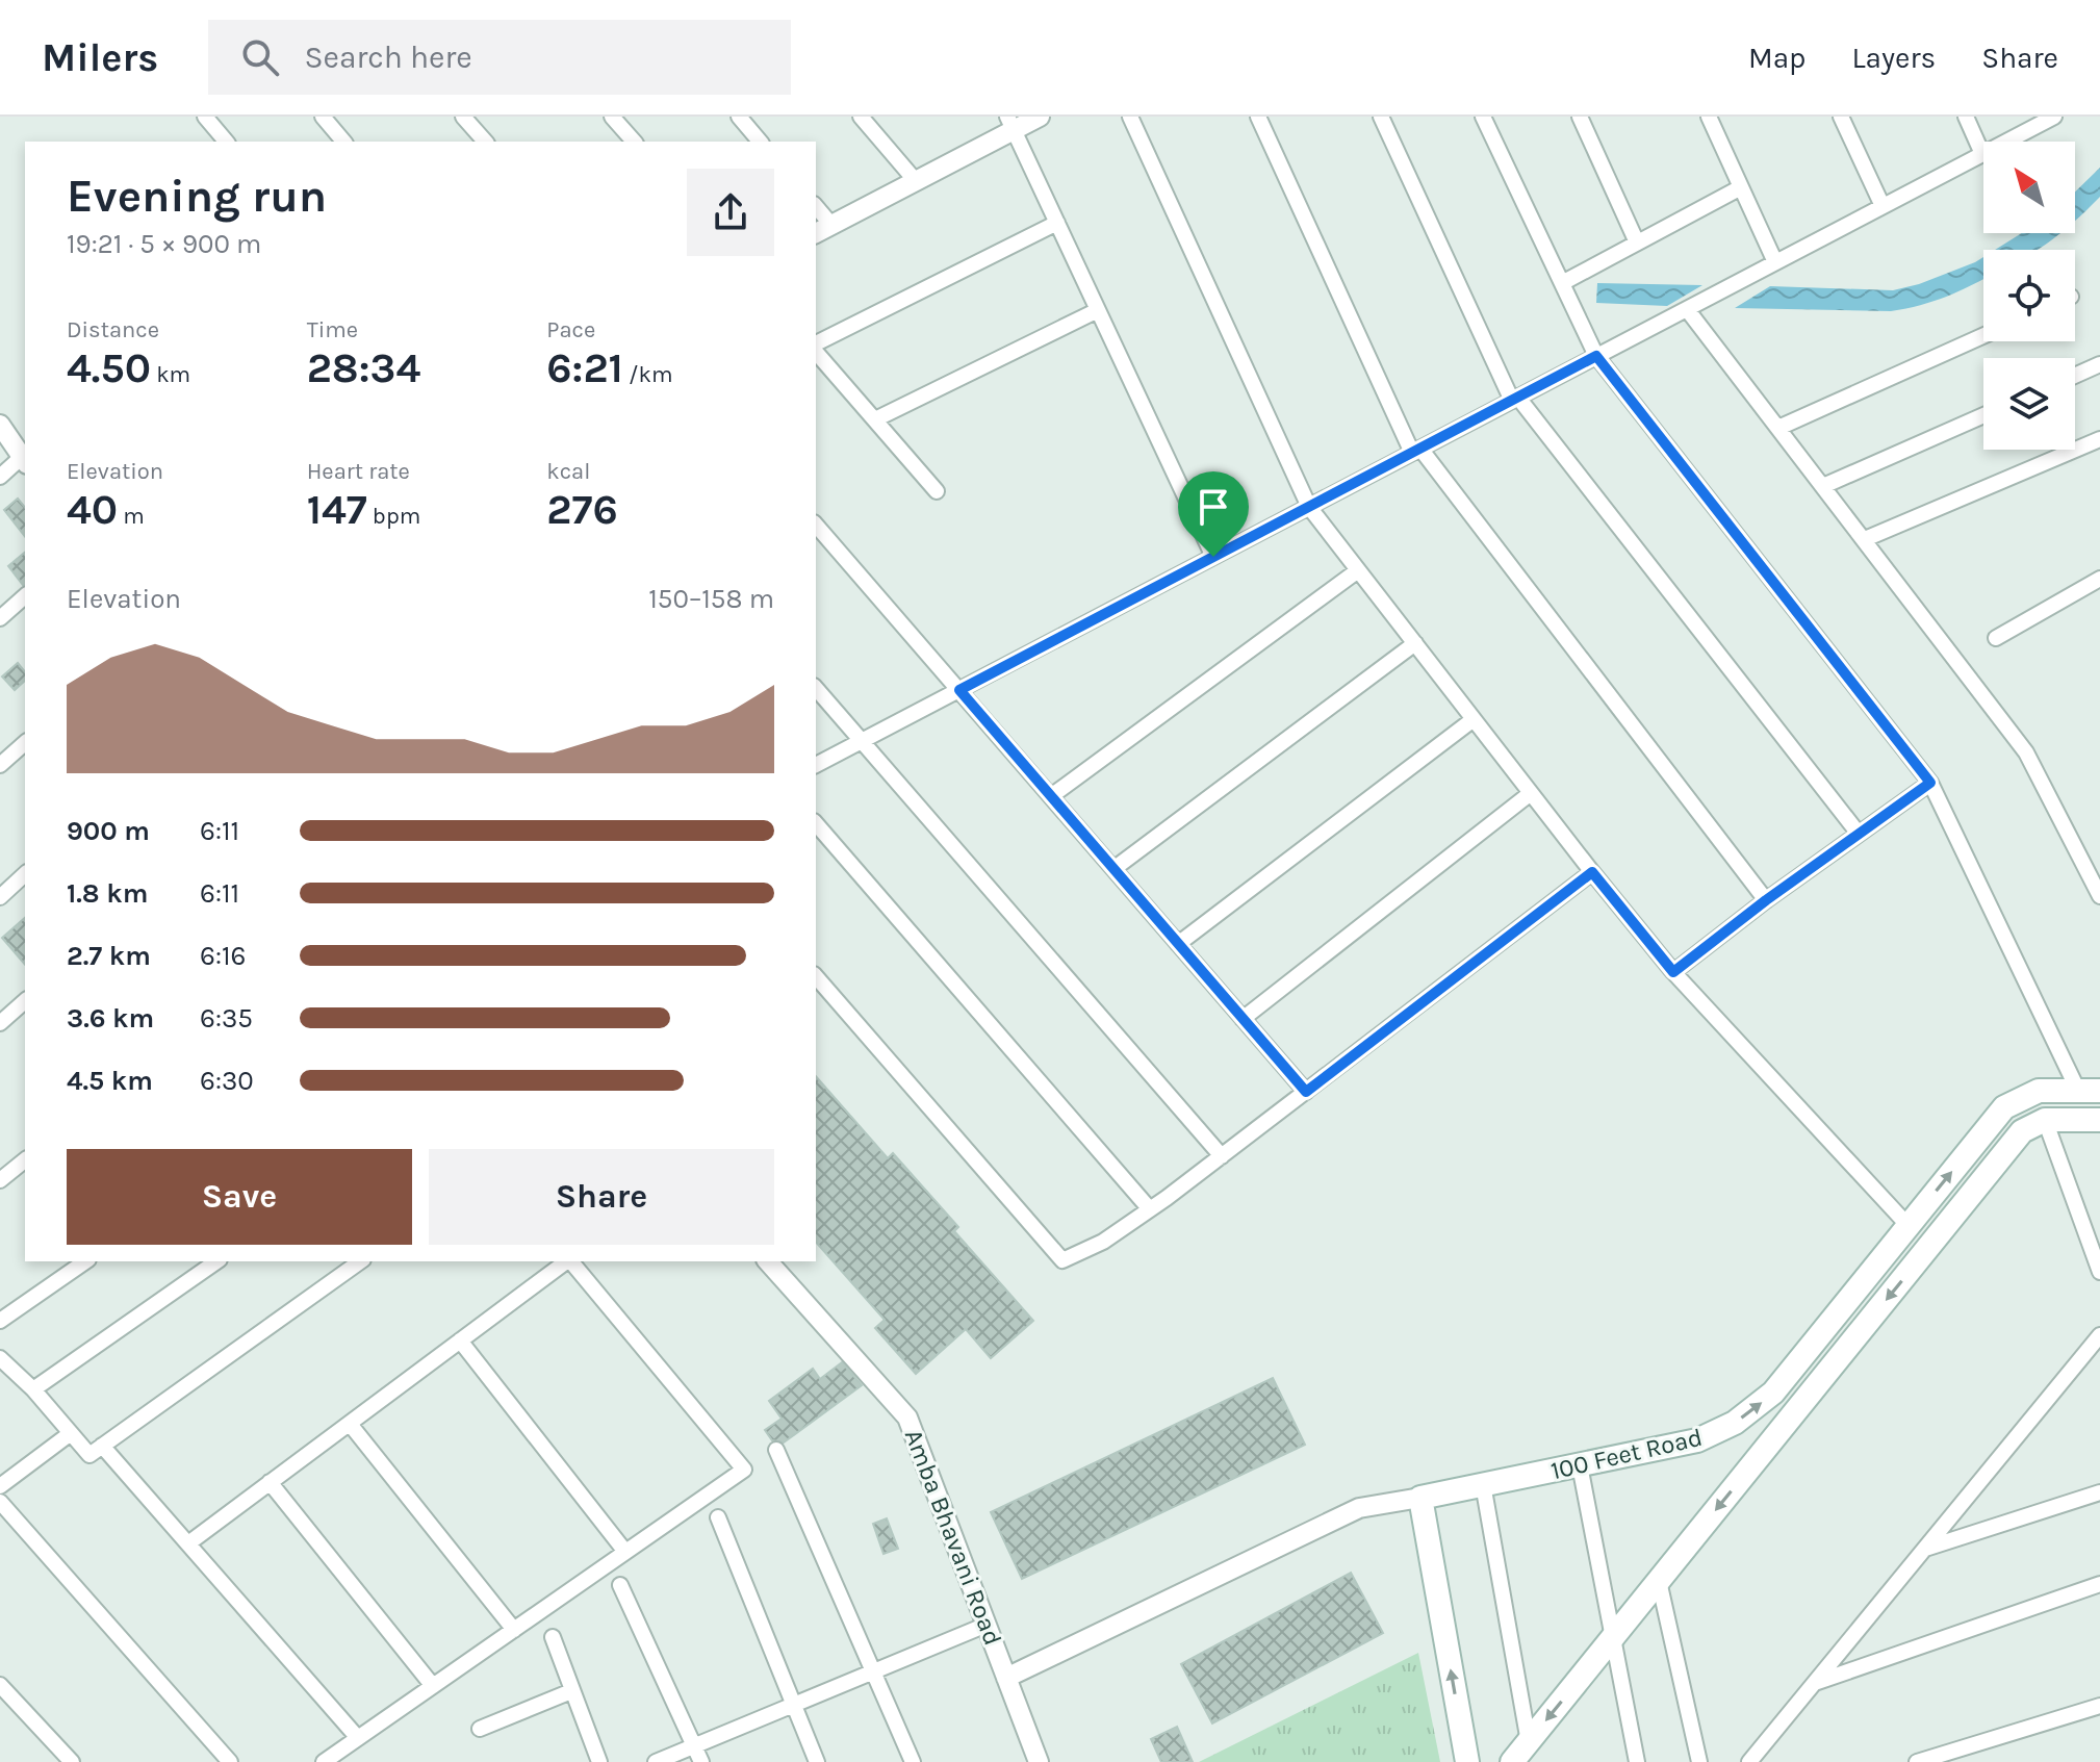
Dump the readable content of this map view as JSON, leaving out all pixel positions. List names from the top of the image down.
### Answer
{
  "streets": {
    "main road": ["100 Feet Road"],
    "street": ["Amba Bhavani Road"]
  },
  "north": "top left",
  "page": {
    "header": "Milers",
    "search": "Search here",
    "nav": ["Map", "Layers", "Share"],
    "heading": ["Evening run", "19:21 · 5 × 900 m"],
    "stats": [
      ["Distance", "4.50 km"],
      ["Time", "28:34"],
      ["Pace", "6:21 /km"],
      ["Elevation", "40 m"],
      ["Heart rate", "147 bpm"],
      ["kcal", "276"]
    ],
    "chart": ["Elevation", "150–158 m"],
    "list": [
      {
        "name": "900 m",
        "note": "6:11"
      },
      {
        "name": "1.8 km",
        "note": "6:11"
      },
      {
        "name": "2.7 km",
        "note": "6:16"
      },
      {
        "name": "3.6 km",
        "note": "6:35"
      },
      {
        "name": "4.5 km",
        "note": "6:30"
      }
    ],
    "buttons": ["Save", "Share"]
  }
}
